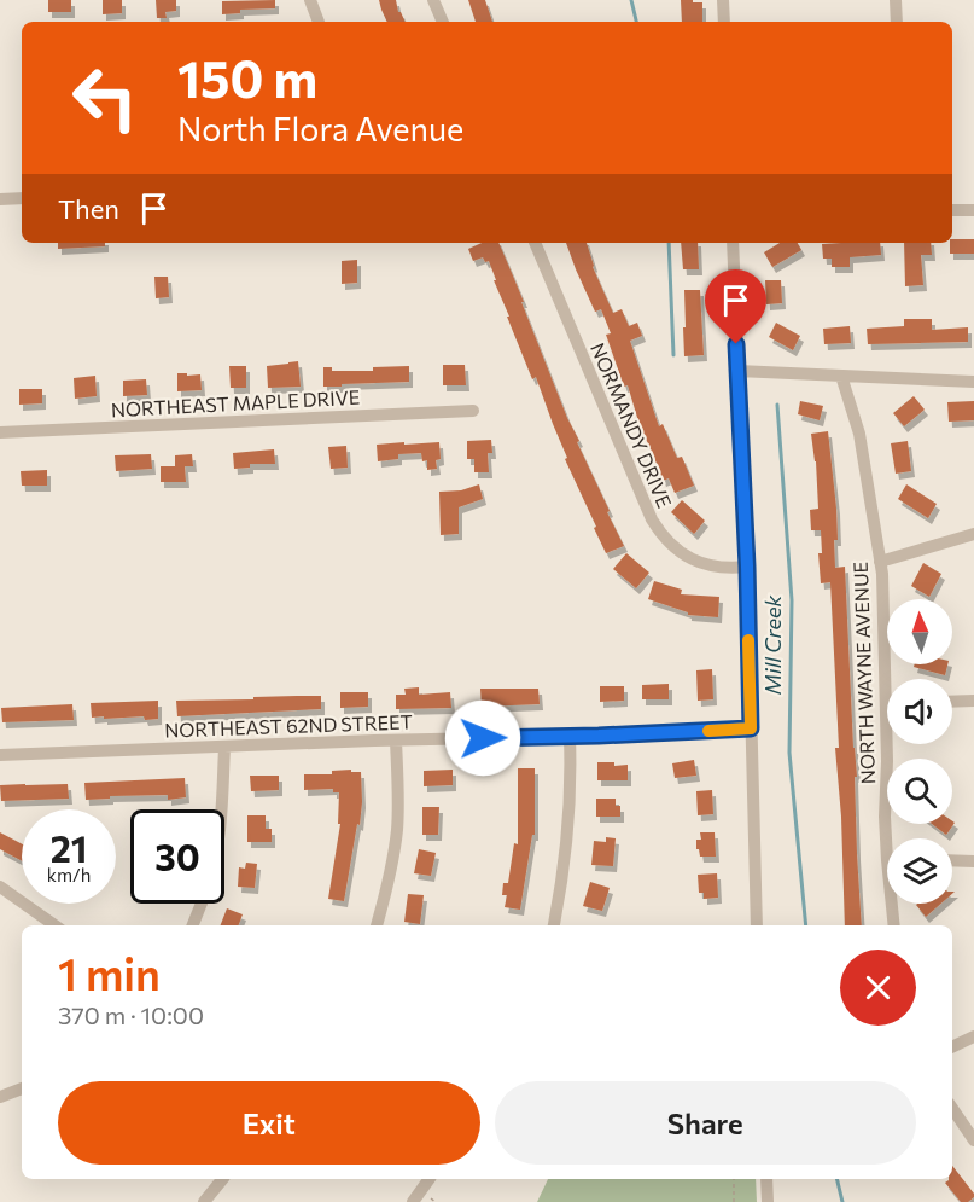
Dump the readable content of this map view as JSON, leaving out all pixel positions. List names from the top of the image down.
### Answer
{
  "streets": {
    "street": [
      "NORTHEAST MAPLE DRIVE",
      "NORMANDY DRIVE",
      "NORTH WAYNE AVENUE",
      "NORTHEAST 62ND STREET"
    ]
  },
  "water": ["Mill Creek"],
  "north": "top",
  "page": {
    "turn": ["150 m", "North Flora Avenue"],
    "then": "Then",
    "speed": "21 km/h",
    "limit": "30",
    "heading": ["1 min", "370 m · 10:00"],
    "buttons": ["Exit", "Share"]
  }
}
